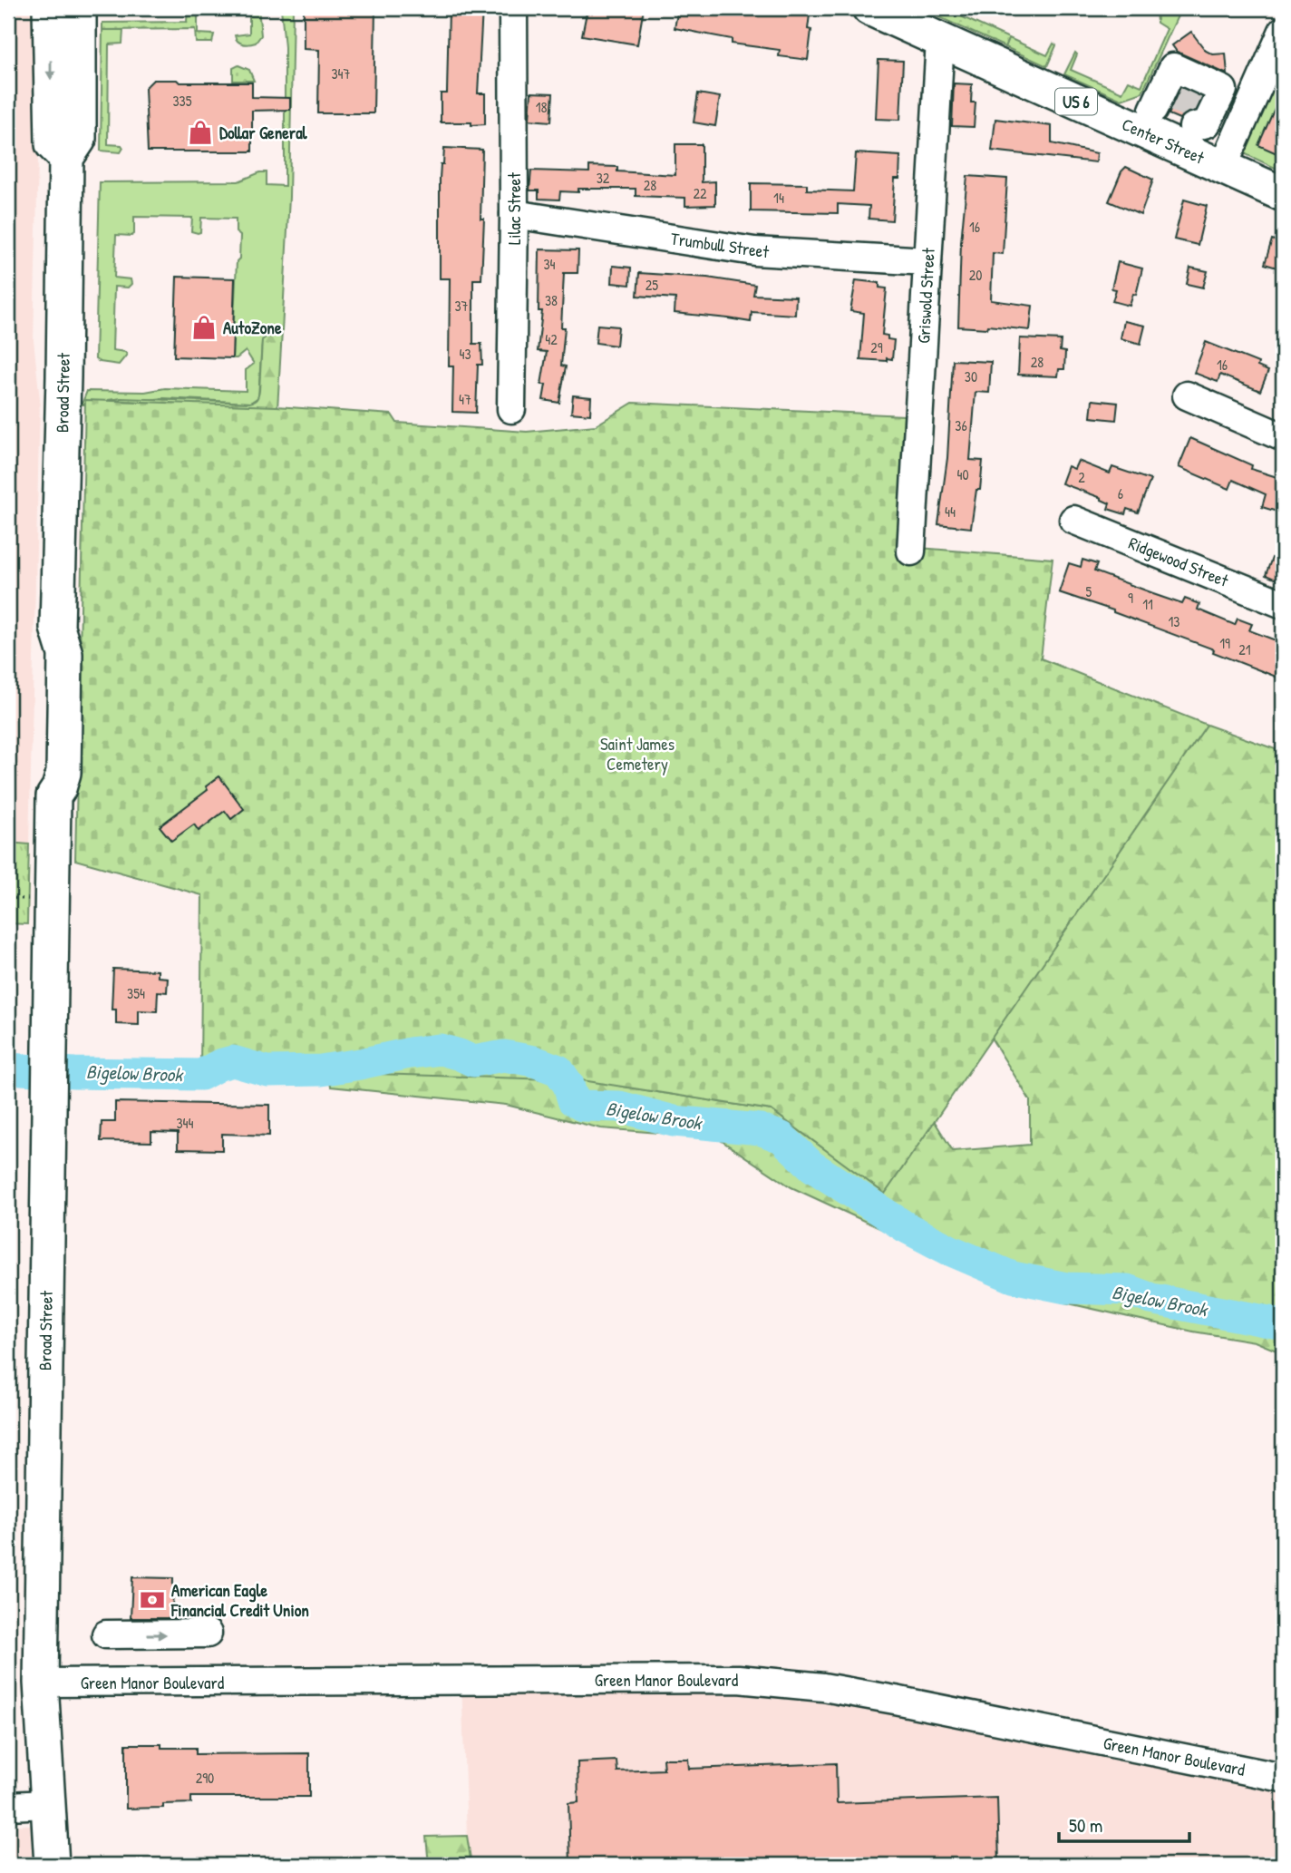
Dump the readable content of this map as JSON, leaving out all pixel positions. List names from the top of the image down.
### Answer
{
  "streets": {
    "main road": ["US 6", "Center Street", "Broad Street"],
    "street": [
      "Lilac Street",
      "Trumbull Street",
      "Griswold Street",
      "Ridgewood Street",
      "Green Manor Boulevard"
    ]
  },
  "crossings": [
    ["Center Street", "Griswold Street"],
    ["Lilac Street", "Trumbull Street"],
    ["Trumbull Street", "Griswold Street"],
    ["Broad Street", "Green Manor Boulevard"]
  ],
  "water": ["Bigelow Brook"],
  "parks": ["Saint James Cemetery"],
  "places": {
    "shop": ["Dollar General", "AutoZone"],
    "bank": ["American Eagle Financial Credit Union"]
  },
  "house_numbers": [
    "347",
    "335",
    "18",
    "32",
    "28",
    "22",
    "14",
    "16",
    "34",
    "20",
    "25",
    "38",
    "37",
    "42",
    "29",
    "43",
    "28",
    "16",
    "30",
    "47",
    "36",
    "40",
    "2",
    "6",
    "44",
    "5",
    "9",
    "11",
    "13",
    "19",
    "21",
    "354",
    "344",
    "290"
  ],
  "scale_bar": "50 m"
}
